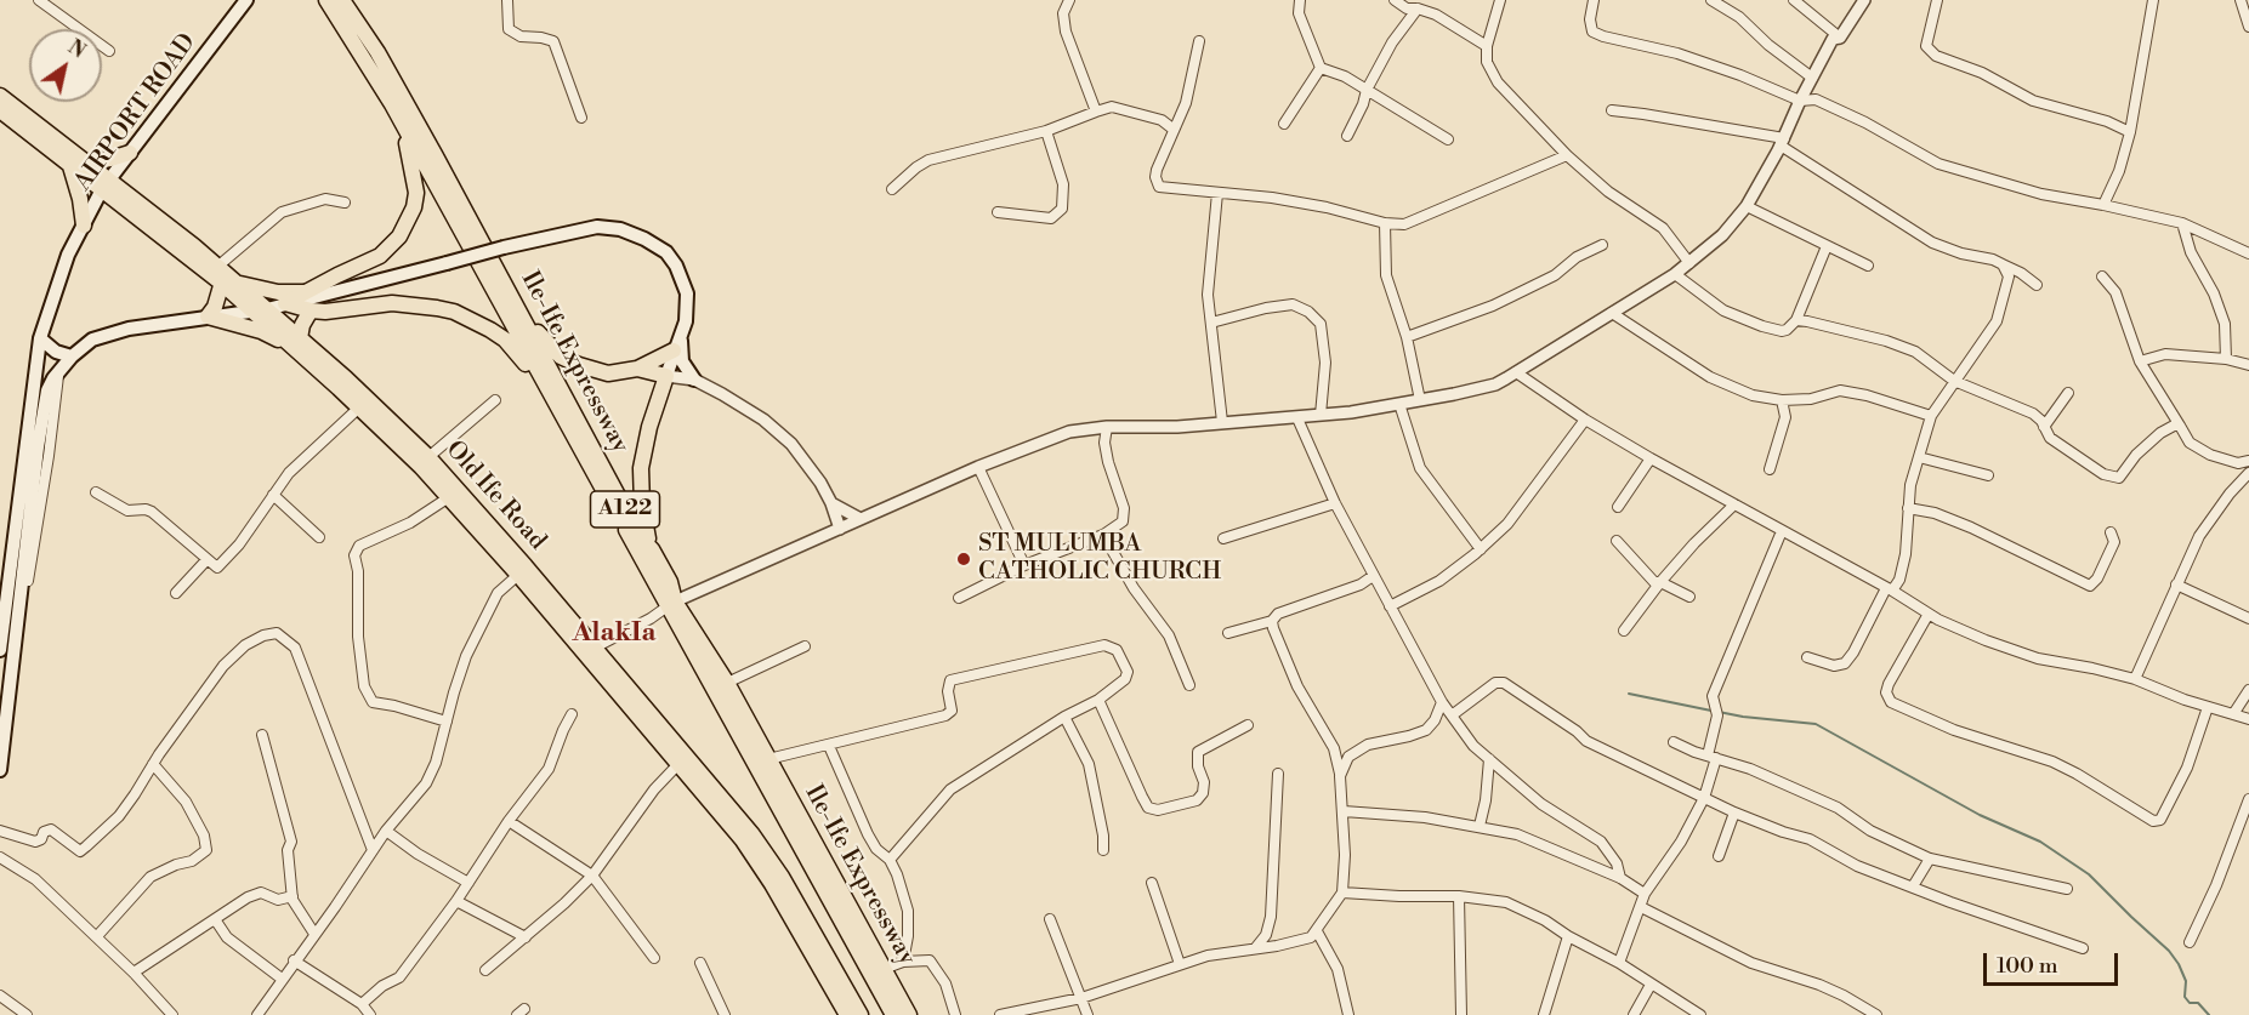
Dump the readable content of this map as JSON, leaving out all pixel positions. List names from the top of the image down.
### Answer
{
  "streets": {
    "main road": [
      "AIRPORT ROAD",
      "Ile-Ife Expressway",
      "Old Ife Road",
      "A122"
    ]
  },
  "crossings": [
    ["AIRPORT ROAD", "Old Ife Road"]
  ],
  "districts": ["AlakIa"],
  "places": ["ST MULUMBA CATHOLIC CHURCH"],
  "scale_bar": "100 m",
  "north": "top right"
}
